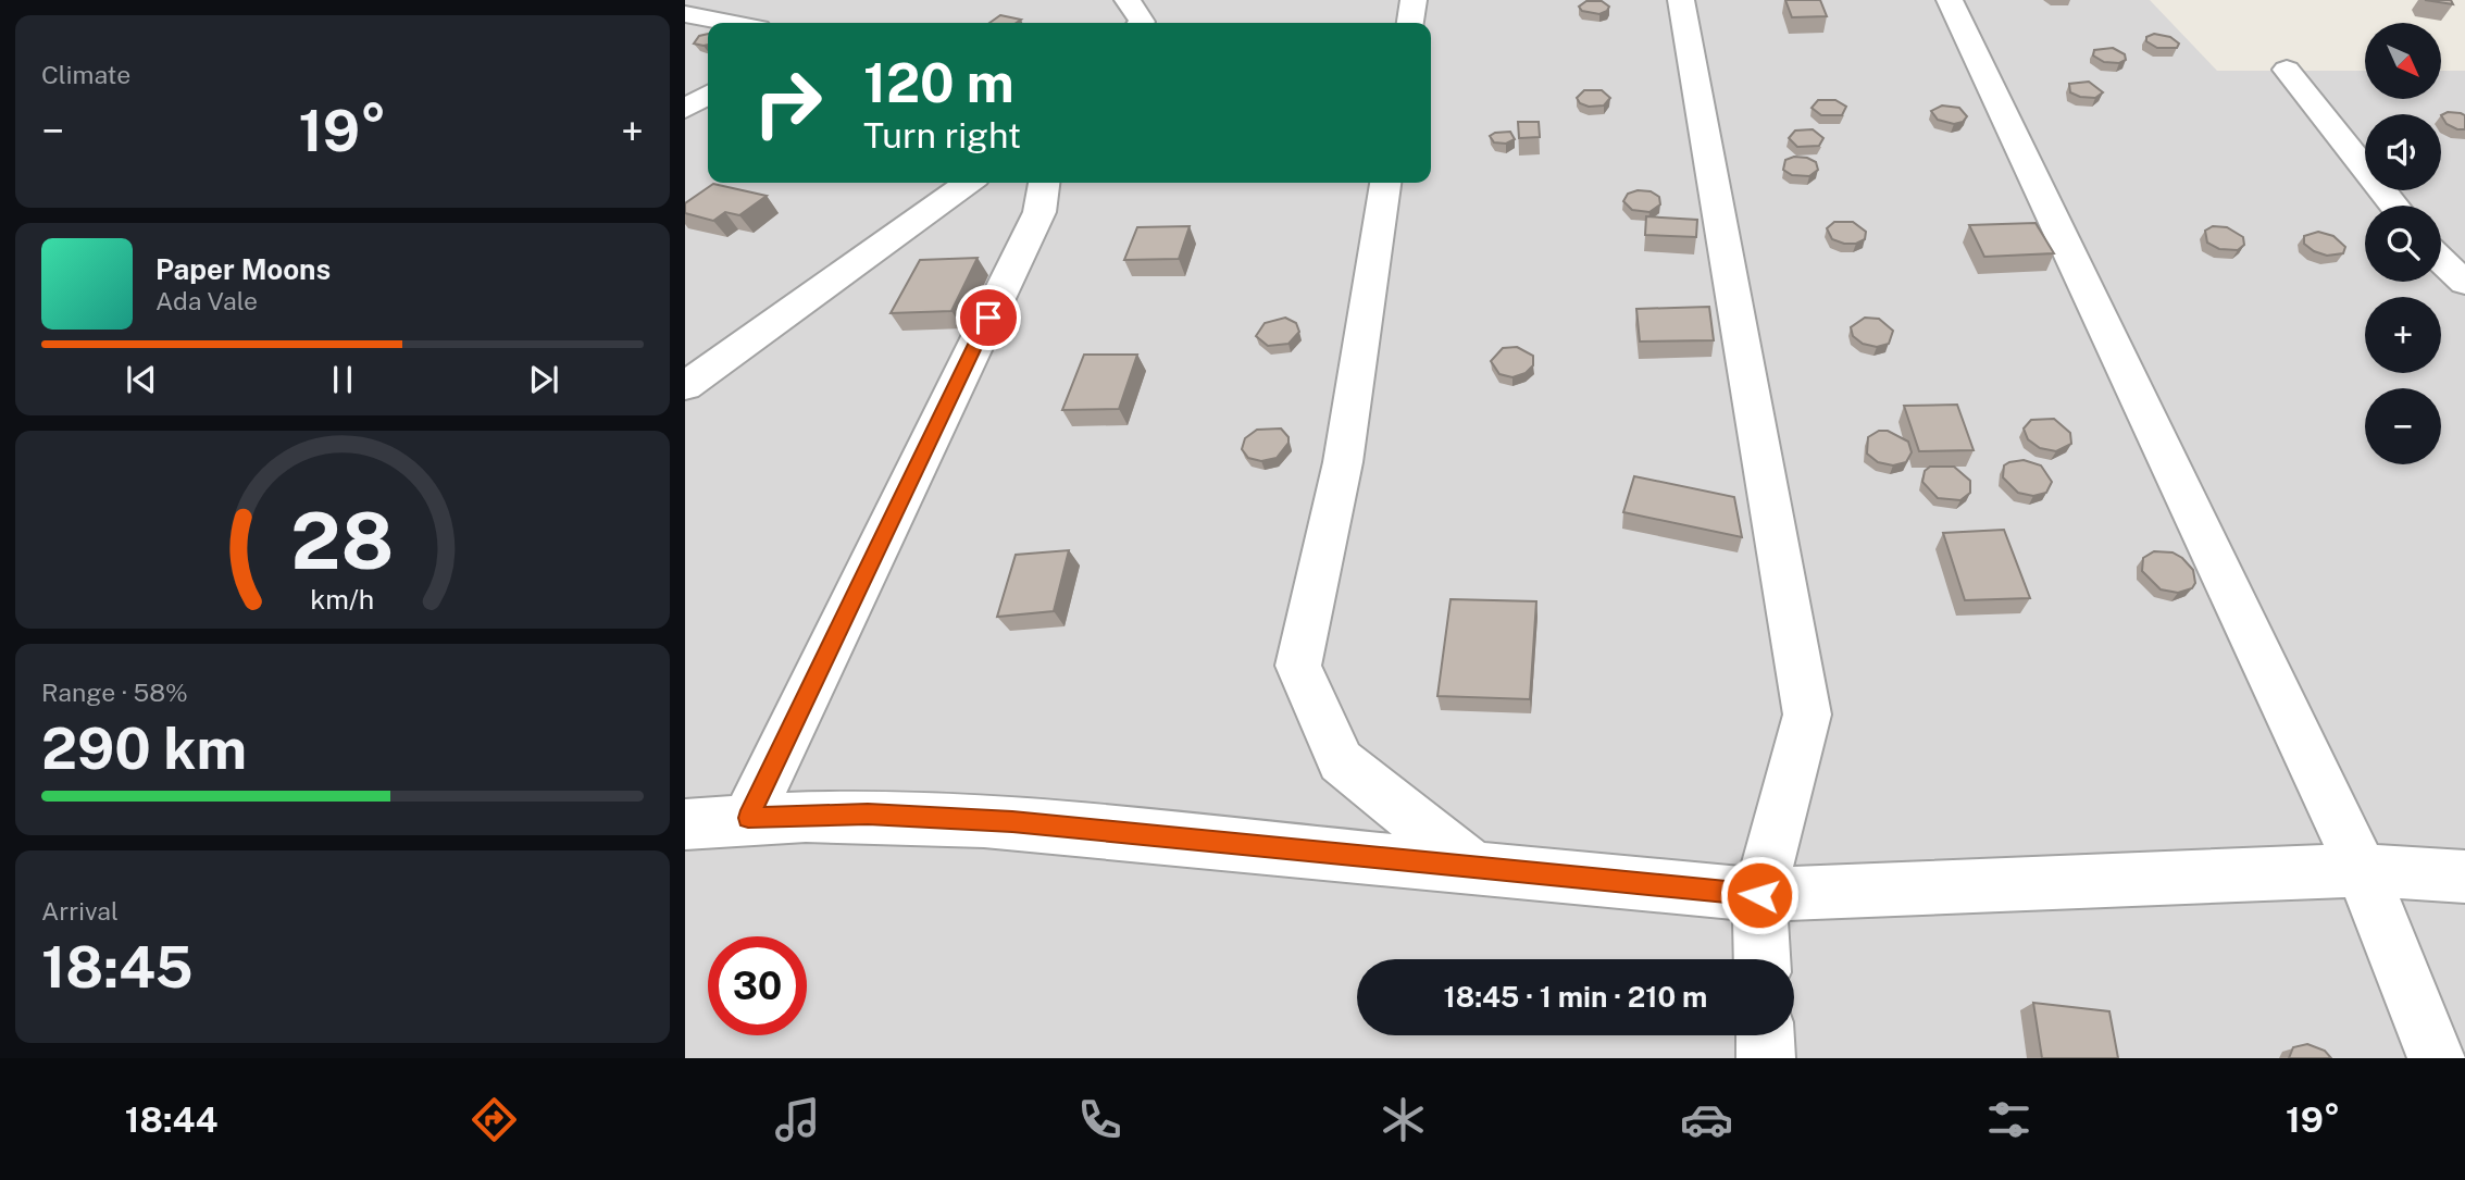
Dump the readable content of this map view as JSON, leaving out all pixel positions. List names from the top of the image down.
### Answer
{
  "north": "bottom right",
  "page": {
    "tile": [
      "Climate",
      ["Range · 58%", "290 km"],
      ["Arrival", "18:45"]
    ],
    "map_buttons": ["+", "−"],
    "turn": ["120 m", "Turn right"],
    "heat": ["−", "19°", "+"],
    "song": ["Paper Moons", "Ada Vale"],
    "limit": "30",
    "trip": "18:45 · 1 min · 210 m",
    "tabs": ["18:44", "19°"],
    "gauge": ["28", "km/h"]
  }
}
